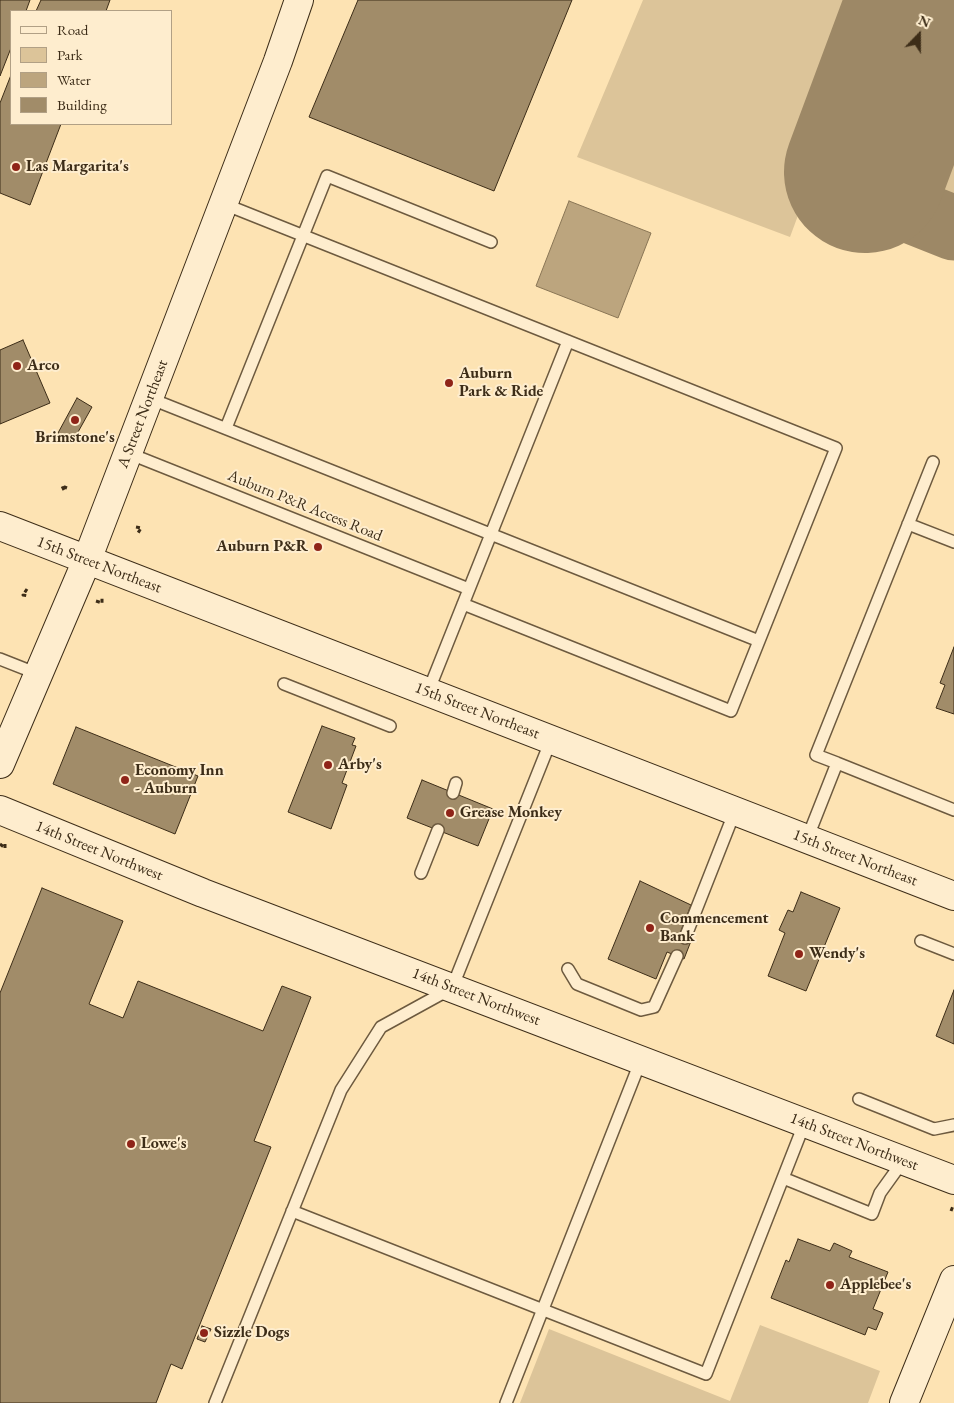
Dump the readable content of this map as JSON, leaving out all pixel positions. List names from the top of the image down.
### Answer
{
  "streets": {
    "street": ["A Street Northeast", "15th Street Northeast", "14th Street Northwest"],
    "lane": ["Auburn P&R Access Road"]
  },
  "crossings": [
    ["A Street Northeast", "Auburn P&R Access Road"],
    ["A Street Northeast", "15th Street Northeast"]
  ],
  "places": [
    "Las Margarita's",
    "Arco",
    "Auburn Park & Ride",
    "Brimstone's",
    "Auburn P&R",
    "Arby's",
    "Economy Inn - Auburn",
    "Grease Monkey",
    "Commencement Bank",
    "Wendy's",
    "Lowe's",
    "Applebee's",
    "Sizzle Dogs"
  ],
  "legend": [
    "Road",
    "Park",
    "Water",
    "Building"
  ],
  "north": "top"
}
